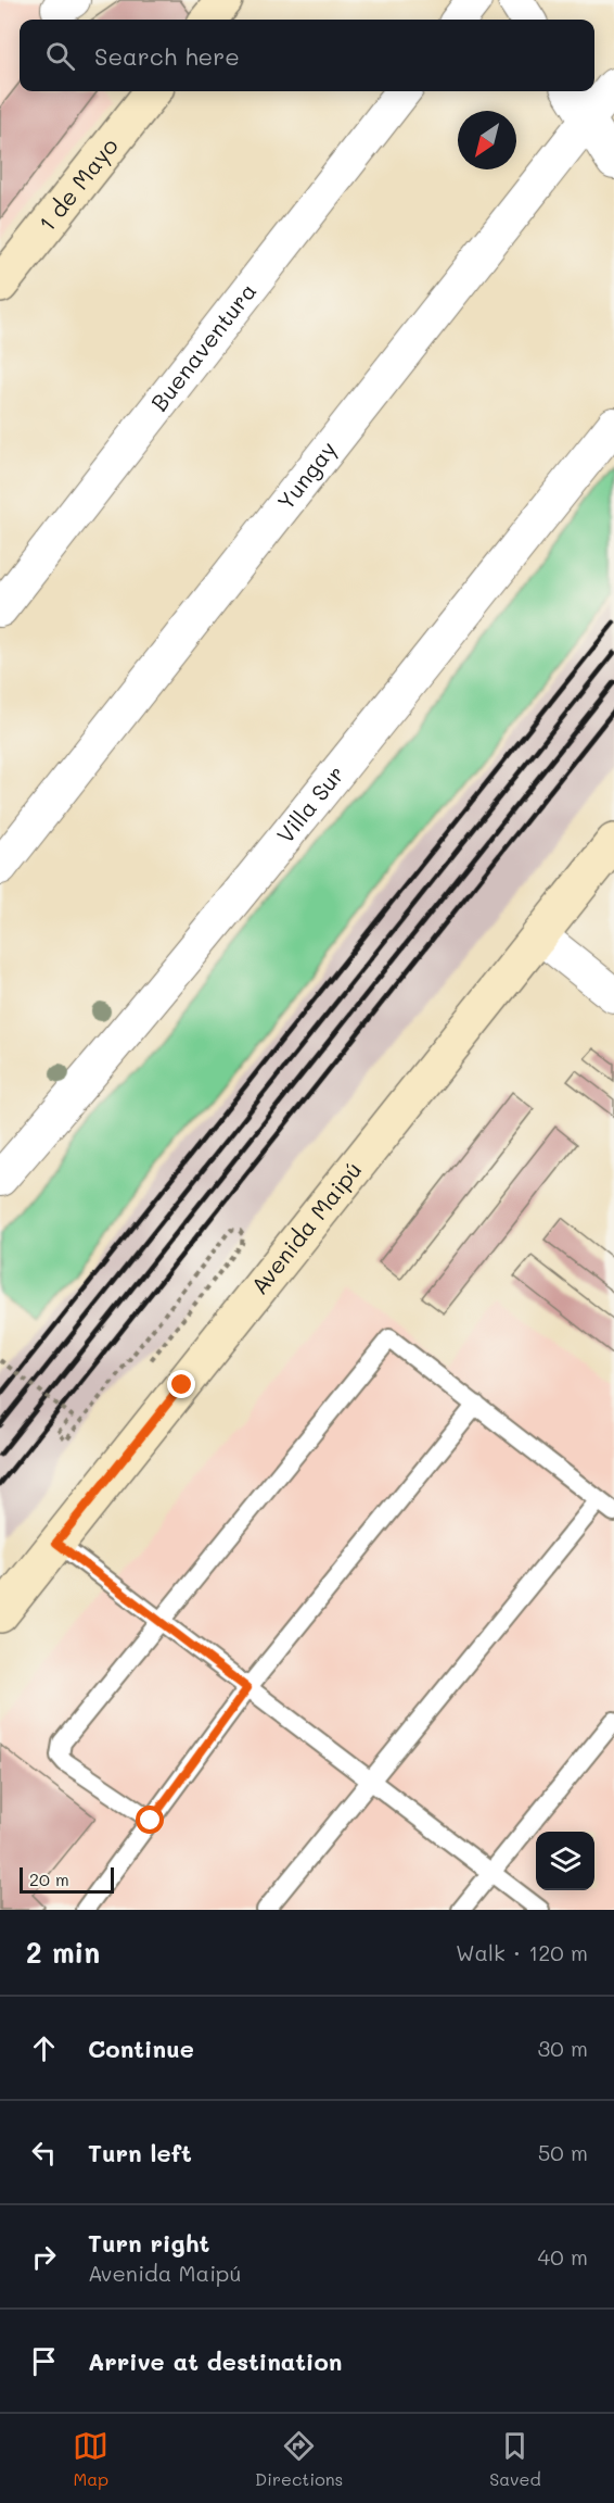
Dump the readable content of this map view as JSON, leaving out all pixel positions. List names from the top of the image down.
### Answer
{
  "streets": {
    "main road": ["1 de Mayo", "Avenida Maipú"],
    "street": ["Buenaventura", "Yungay", "Villa Sur"]
  },
  "scale_bar": "20 m",
  "north": "bottom left",
  "page": {
    "search": "Search here",
    "scale": "20 m",
    "heading": ["2 min", "Walk · 120 m"],
    "list": [
      ["Continue", "30 m"],
      ["Turn left", "50 m"],
      ["Turn right", "Avenida Maipú", "40 m"],
      "Arrive at destination"
    ],
    "nav": ["Map", "Directions", "Saved"]
  }
}
